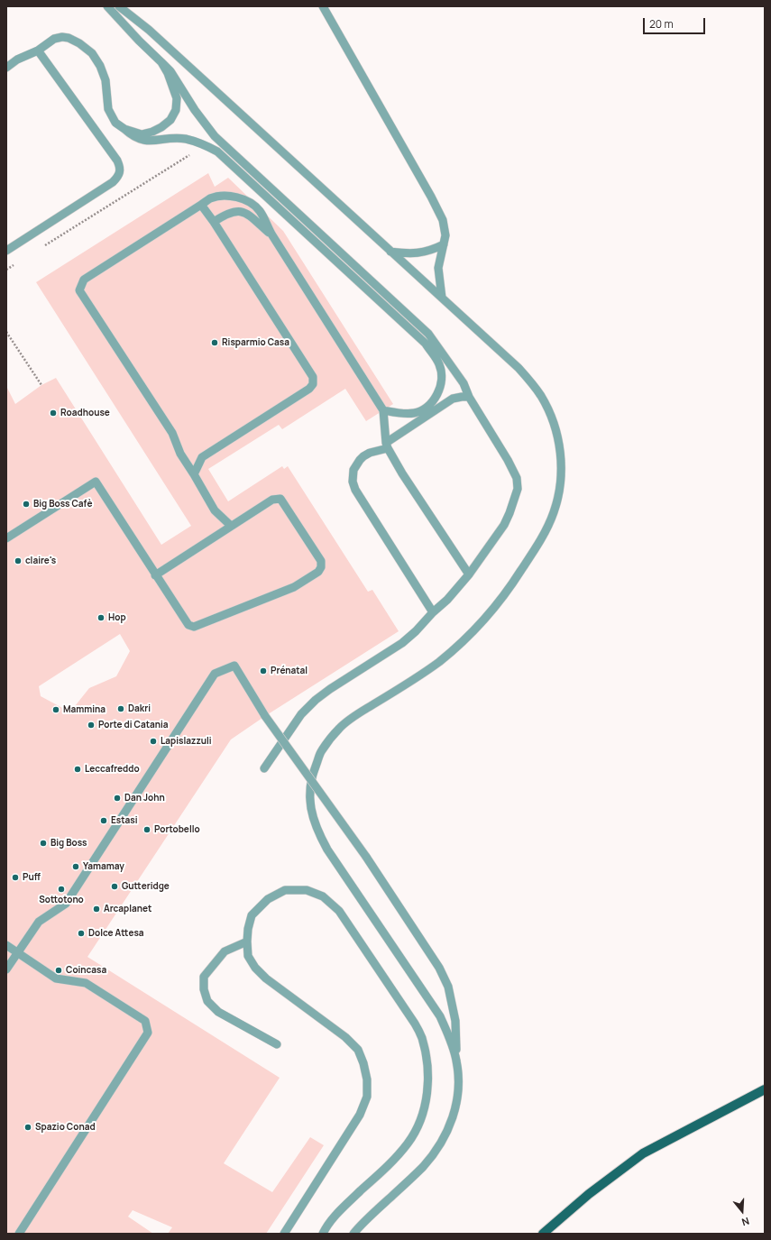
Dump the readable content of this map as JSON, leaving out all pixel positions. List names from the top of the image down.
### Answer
{
  "places": [
    "Risparmio Casa",
    "Roadhouse",
    "Big Boss Cafè",
    "claire's",
    "Hop",
    "Prénatal",
    "Dakri",
    "Mammina",
    "Porte di Catania",
    "Lapislazzuli",
    "Leccafreddo",
    "Dan John",
    "Estasi",
    "Portobello",
    "Big Boss",
    "Yamamay",
    "Puff",
    "Gutteridge",
    "Sottotono",
    "Arcaplanet",
    "Dolce Attesa",
    "Coincasa",
    "Spazio Conad"
  ],
  "scale_bar": "20 m",
  "north": "bottom"
}
